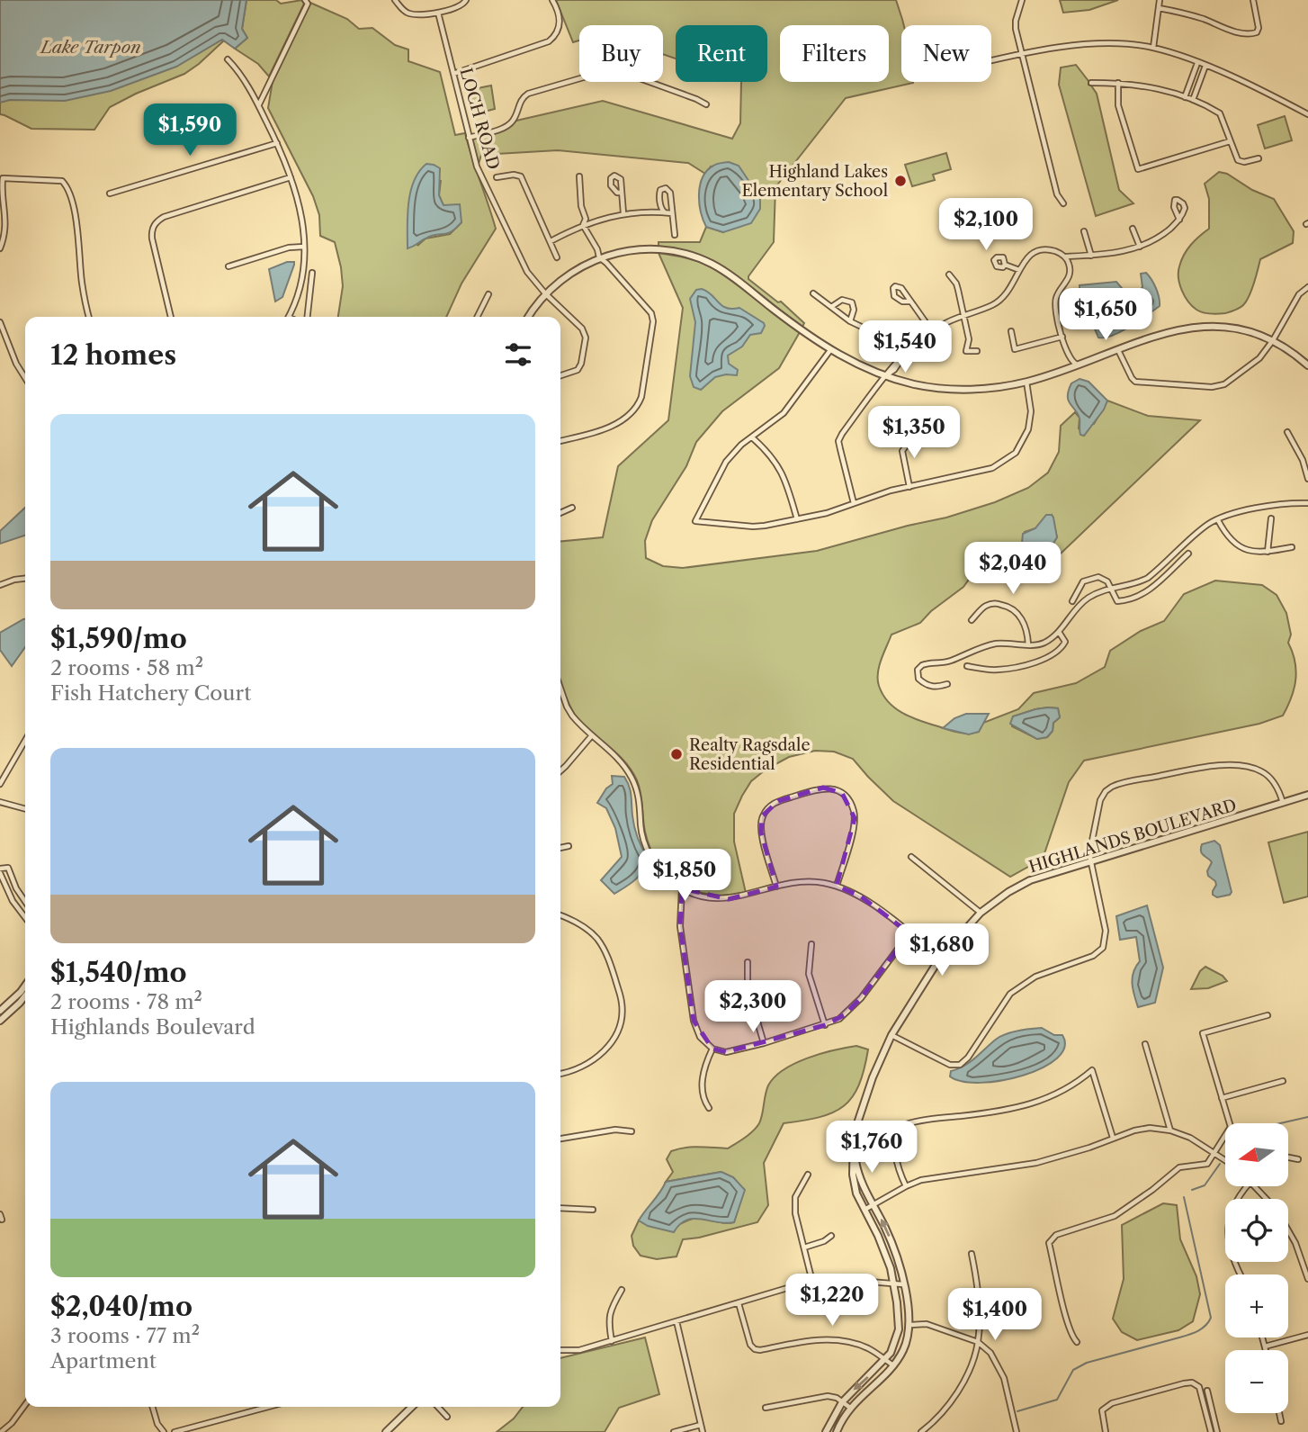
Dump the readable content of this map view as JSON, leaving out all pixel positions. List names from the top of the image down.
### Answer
{
  "streets": {
    "street": ["LOCH ROAD", "HIGHLANDS BOULEVARD"]
  },
  "water": ["Lake Tarpon"],
  "places": ["Highland Lakes Elementary School", "Realty Ragsdale Residential"],
  "north": "left",
  "page": {
    "chip": [
      "Buy",
      "Rent",
      "Filters",
      "New"
    ],
    "price": [
      "$1,590",
      "$2,100",
      "$1,650",
      "$1,540",
      "$1,350",
      "$2,040",
      "$1,850",
      "$1,680",
      "$2,300",
      "$1,760",
      "$1,220",
      "$1,400"
    ],
    "heading": "12 homes",
    "list": [
      {
        "name": "$1,590/mo",
        "note": "2 rooms · 58 m² · Fish Hatchery Court"
      },
      {
        "name": "$1,540/mo",
        "note": "2 rooms · 78 m² · Highlands Boulevard"
      },
      {
        "name": "$2,040/mo",
        "note": "3 rooms · 77 m² · Apartment"
      }
    ],
    "map_buttons": ["+", "−"]
  }
}
